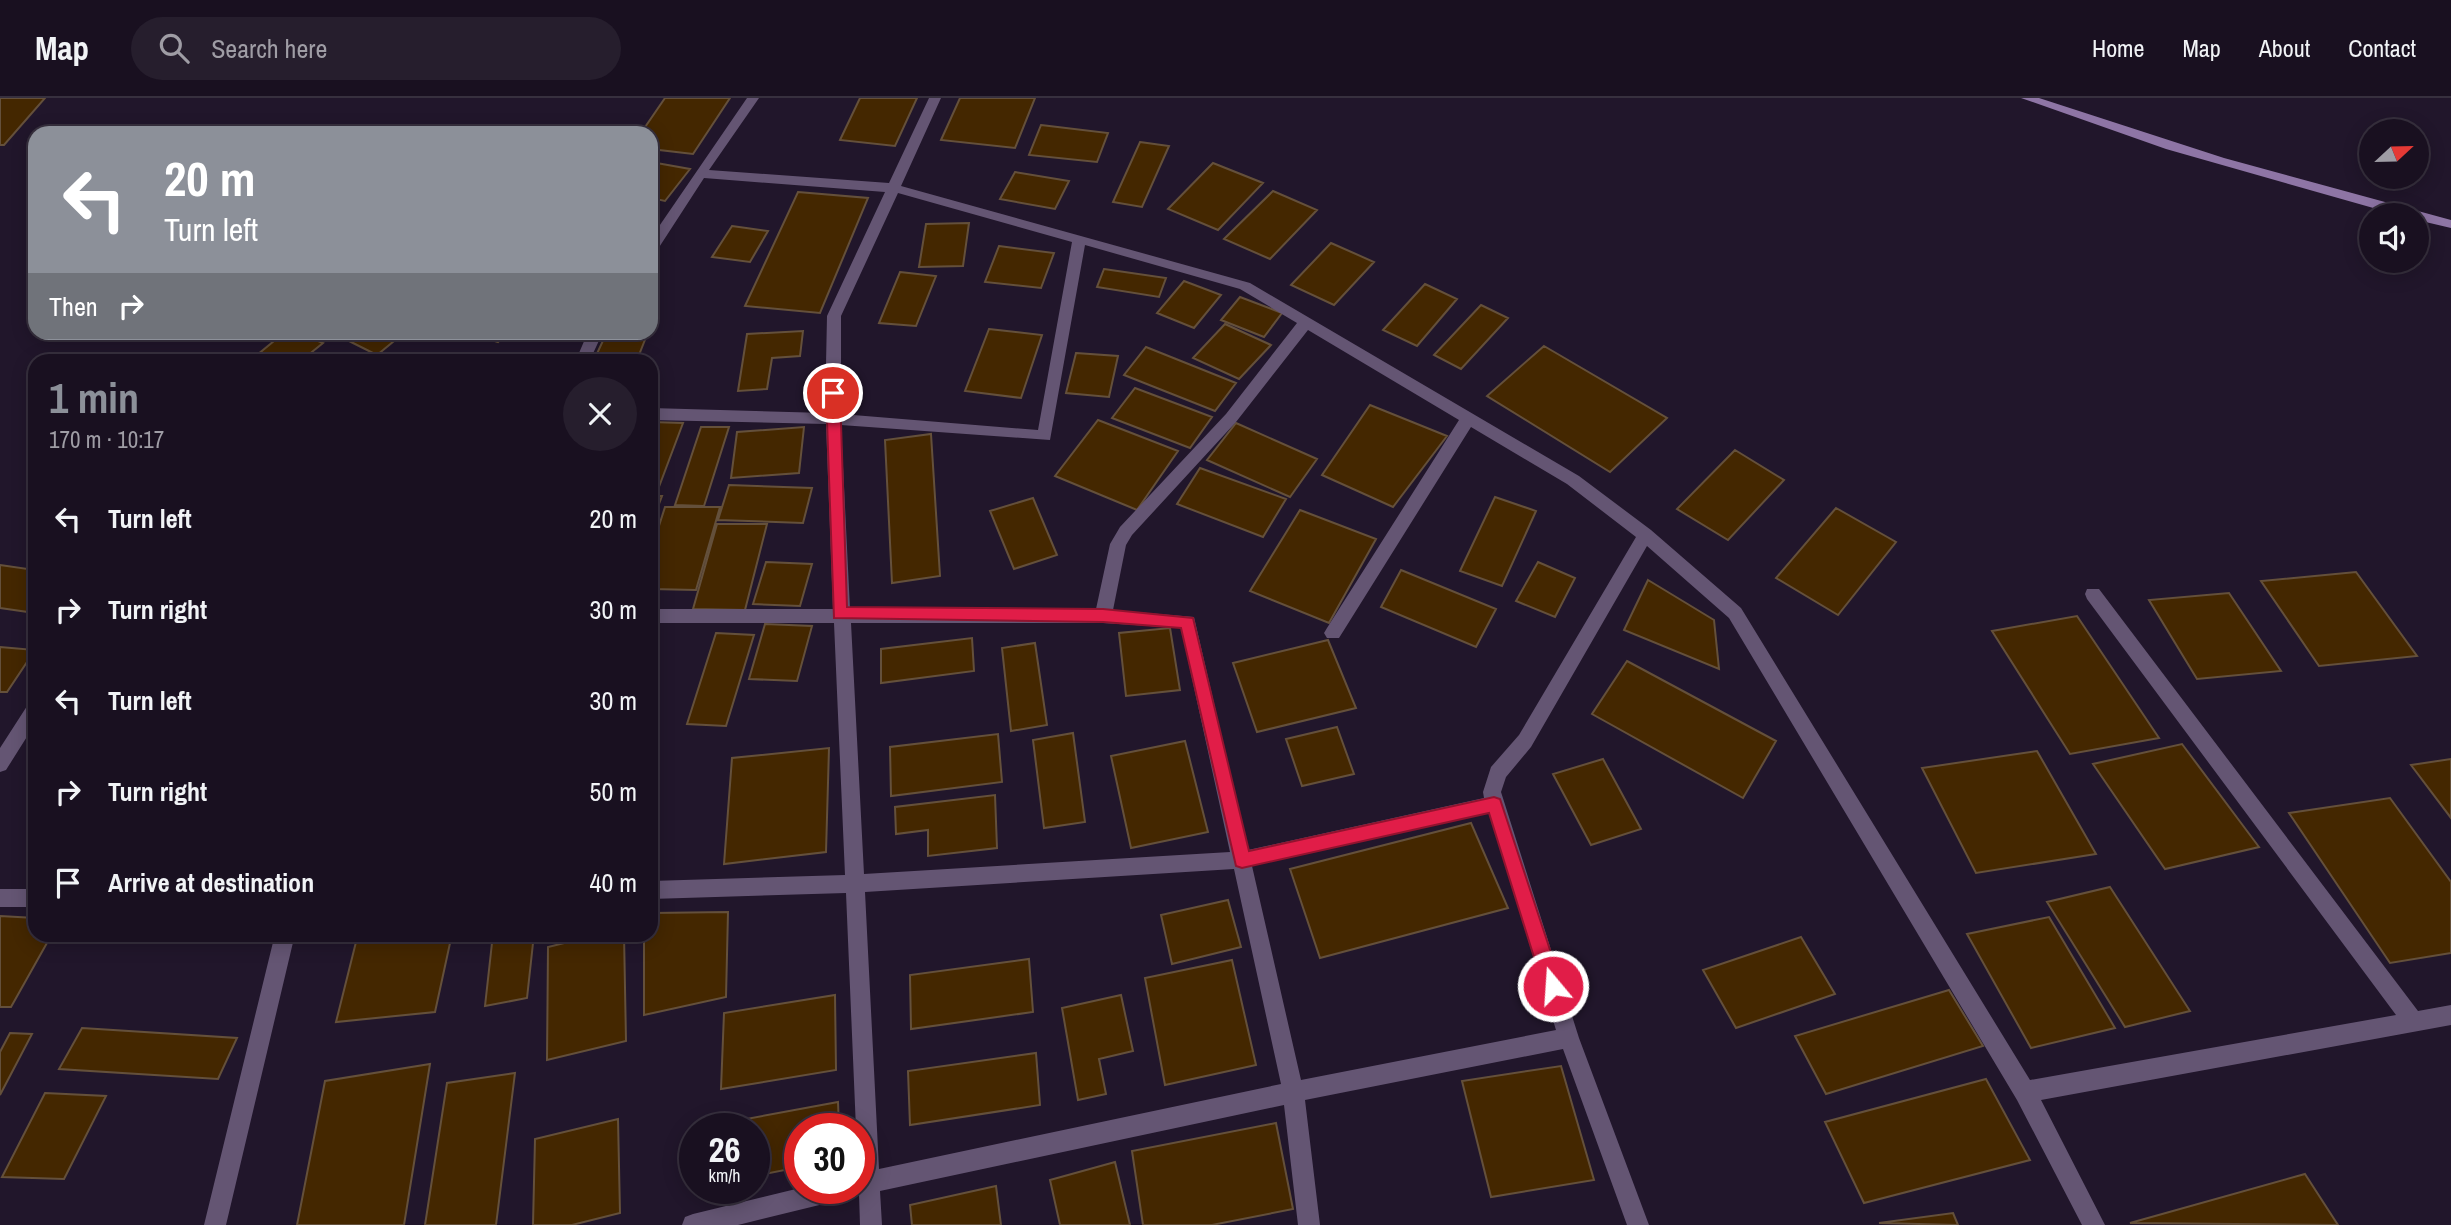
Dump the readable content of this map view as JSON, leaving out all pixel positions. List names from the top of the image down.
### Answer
{
  "north": "right",
  "page": {
    "header": "Map",
    "search": "Search here",
    "nav": [
      "Home",
      "Map",
      "About",
      "Contact"
    ],
    "turn": ["20 m", "Turn left"],
    "then": "Then",
    "heading": ["1 min", "170 m · 10:17"],
    "list": [
      {
        "name": "Turn left",
        "value": "20 m"
      },
      {
        "name": "Turn right",
        "value": "30 m"
      },
      {
        "name": "Turn left",
        "value": "30 m"
      },
      {
        "name": "Turn right",
        "value": "50 m"
      },
      {
        "name": "Arrive at destination",
        "value": "40 m"
      }
    ],
    "speed": "26 km/h",
    "limit": "30"
  }
}
